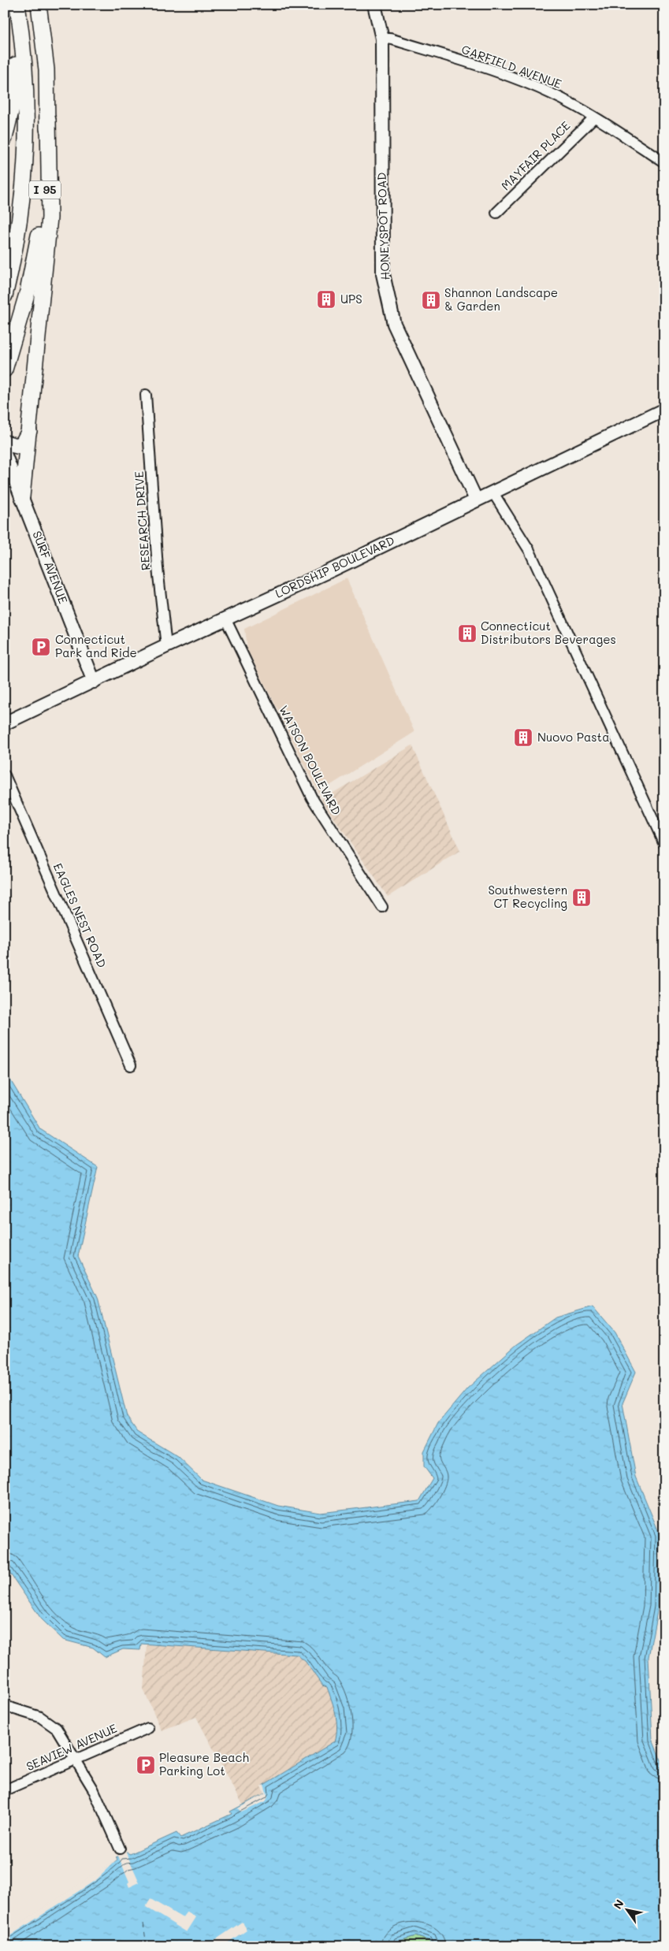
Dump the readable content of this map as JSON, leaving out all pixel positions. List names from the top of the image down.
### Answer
{
  "streets": {
    "highway": ["I 95"],
    "main road": ["HONEYSPOT ROAD", "SURF AVENUE", "LORDSHIP BOULEVARD"],
    "street": [
      "GARFIELD AVENUE",
      "MAYFAIR PLACE",
      "RESEARCH DRIVE",
      "WATSON BOULEVARD",
      "EAGLES NEST ROAD",
      "SEAVIEW AVENUE"
    ]
  },
  "crossings": [
    ["GARFIELD AVENUE", "MAYFAIR PLACE"],
    ["GARFIELD AVENUE", "HONEYSPOT ROAD"],
    ["HONEYSPOT ROAD", "LORDSHIP BOULEVARD"],
    ["RESEARCH DRIVE", "LORDSHIP BOULEVARD"],
    ["SURF AVENUE", "LORDSHIP BOULEVARD"],
    ["LORDSHIP BOULEVARD", "WATSON BOULEVARD"]
  ],
  "places": {
    "building": [
      "UPS",
      "Shannon Landscape & Garden",
      "Connecticut Distributors Beverages",
      "Nuovo Pasta",
      "Southwestern CT Recycling"
    ],
    "parking": ["Connecticut Park and Ride", "Pleasure Beach Parking Lot"]
  },
  "north": "top left"
}
